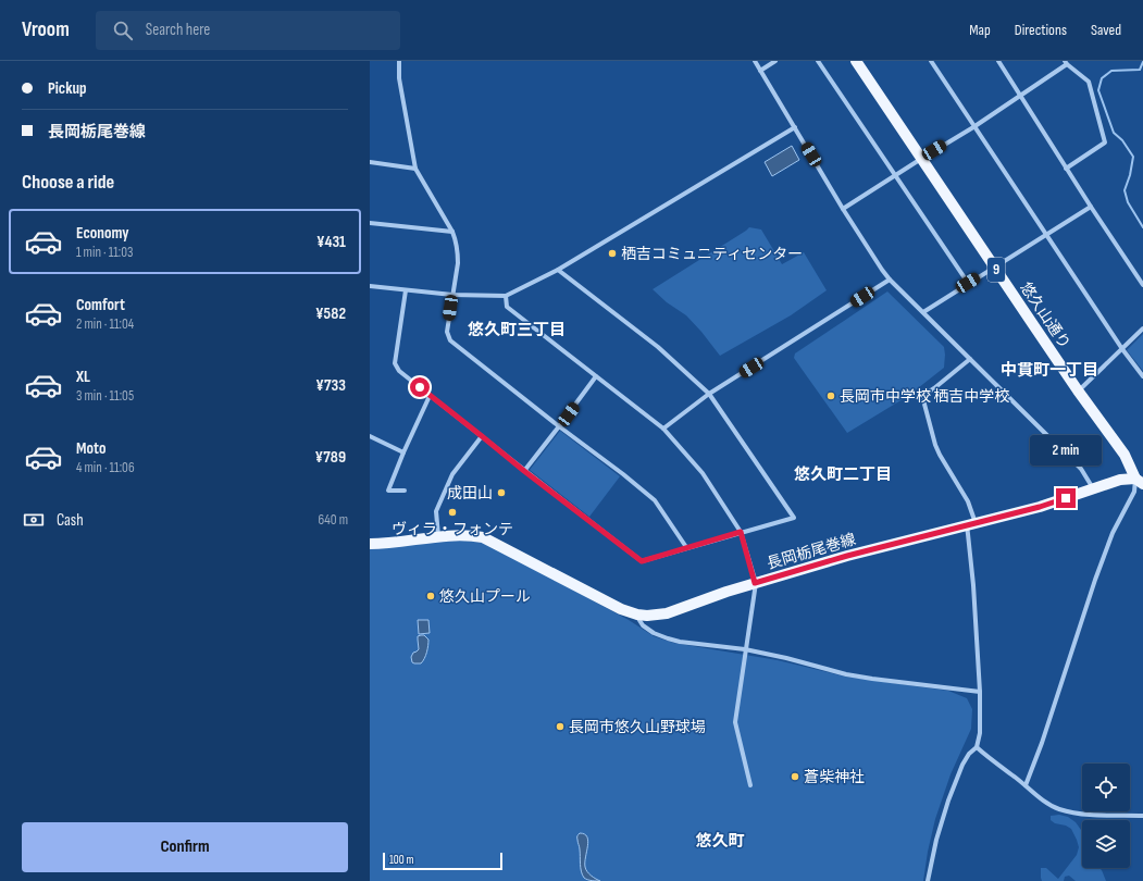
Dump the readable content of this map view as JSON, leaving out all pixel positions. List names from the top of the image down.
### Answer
{
  "streets": {
    "main road": ["9", "悠久山通り", "長岡栃尾巻線"]
  },
  "crossings": [
    ["悠久山通り", "長岡栃尾巻線"]
  ],
  "districts": [
    "悠久町三丁目",
    "中貫町一丁目",
    "悠久町二丁目",
    "悠久町"
  ],
  "places": [
    "栖吉コミュニティセンター",
    "長岡市中学校 栖吉中学校",
    "成田山",
    "ヴィラ・フォンテ",
    "悠久山プール",
    "長岡市悠久山野球場",
    "蒼柴神社"
  ],
  "scale_bar": "100 m",
  "page": {
    "header": "Vroom",
    "search": "Search here",
    "nav": ["Map", "Directions", "Saved"],
    "banner": ["Pickup", "長岡栃尾巻線"],
    "heading": "Choose a ride",
    "list": [
      {
        "name": "Economy",
        "note": "1 min · 11:03",
        "value": "¥431"
      },
      {
        "name": "Comfort",
        "note": "2 min · 11:04",
        "value": "¥582"
      },
      {
        "name": "XL",
        "note": "3 min · 11:05",
        "value": "¥733"
      },
      {
        "name": "Moto",
        "note": "4 min · 11:06",
        "value": "¥789"
      }
    ],
    "bubble": "2 min",
    "pay": ["Cash", "640 m"],
    "buttons": "Confirm",
    "scale": "100 m"
  }
}
